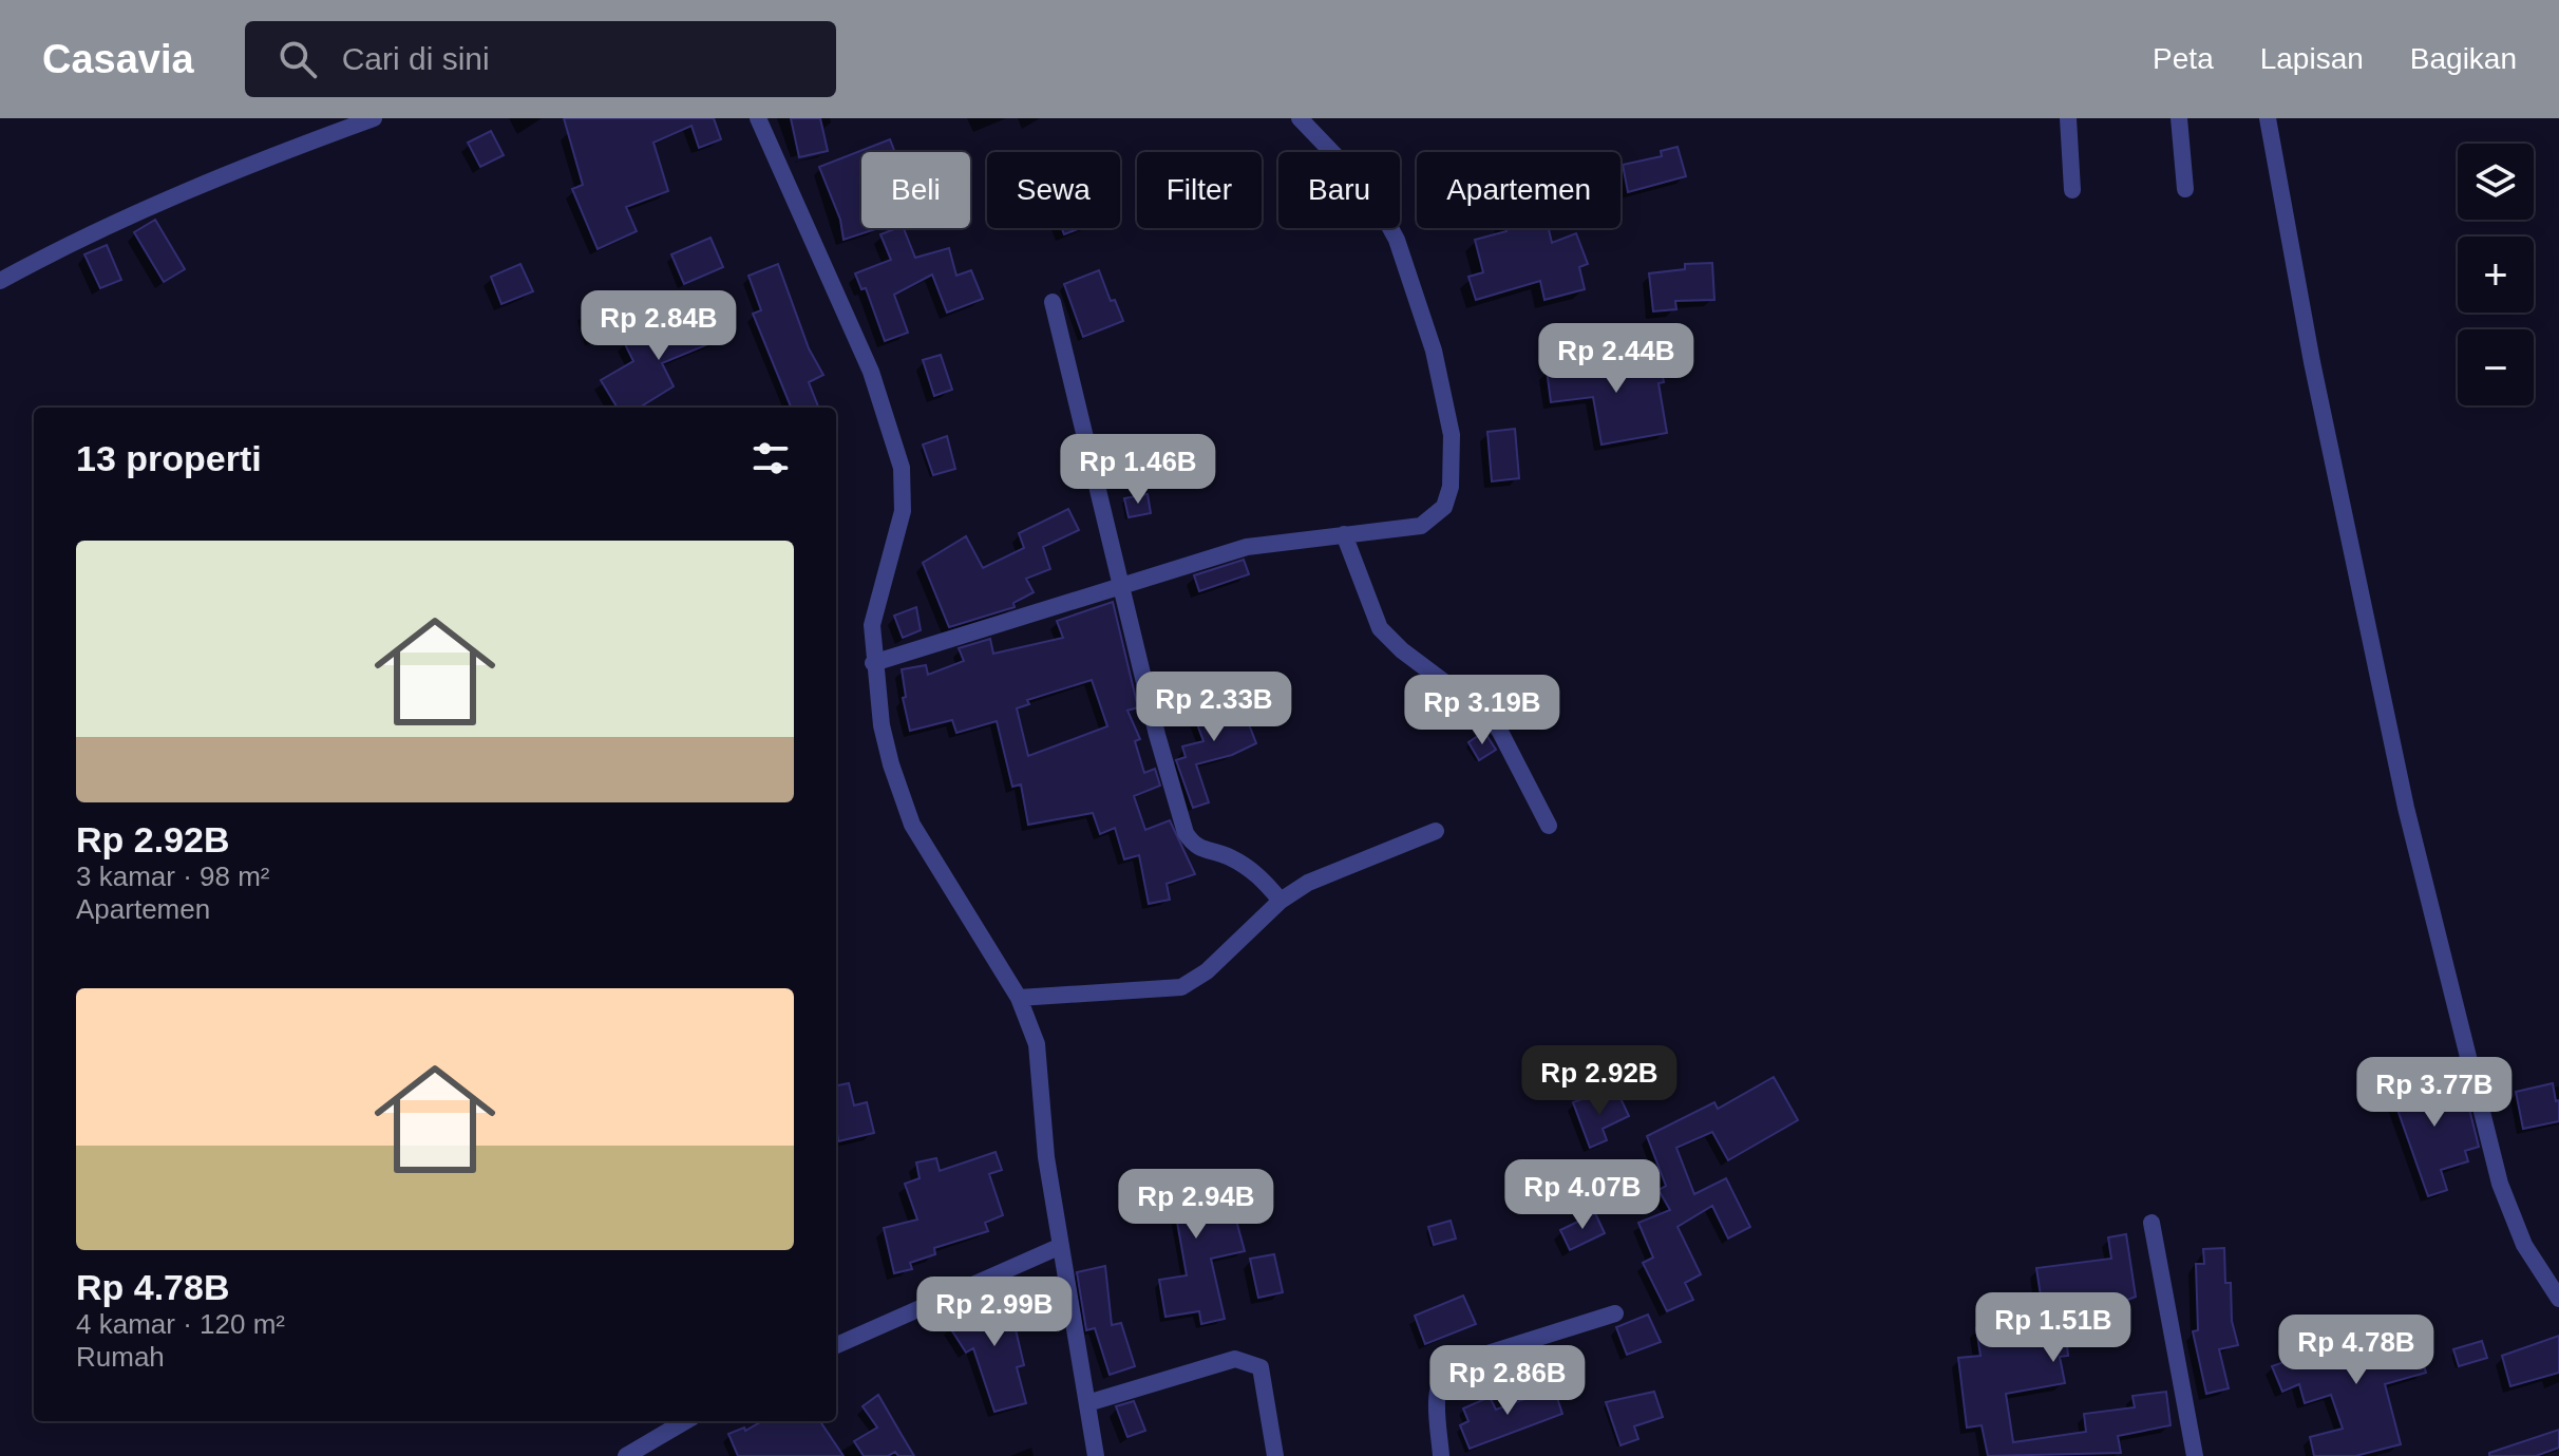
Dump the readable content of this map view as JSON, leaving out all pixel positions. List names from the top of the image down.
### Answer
{
  "page": {
    "header": "Casavia",
    "search": "Cari di sini",
    "nav": ["Peta", "Lapisan", "Bagikan"],
    "map_buttons": ["+", "−"],
    "chip": [
      "Beli",
      "Sewa",
      "Filter",
      "Baru",
      "Apartemen"
    ],
    "price": [
      "Rp 2.84B",
      "Rp 2.44B",
      "Rp 1.46B",
      "Rp 2.33B",
      "Rp 3.19B",
      "Rp 2.92B",
      "Rp 3.77B",
      "Rp 4.07B",
      "Rp 2.94B",
      "Rp 2.99B",
      "Rp 1.51B",
      "Rp 4.78B",
      "Rp 2.86B"
    ],
    "heading": "13 properti",
    "list": [
      {
        "name": "Rp 2.92B",
        "note": "3 kamar · 98 m² · Apartemen"
      },
      {
        "name": "Rp 4.78B",
        "note": "4 kamar · 120 m² · Rumah"
      }
    ]
  }
}
